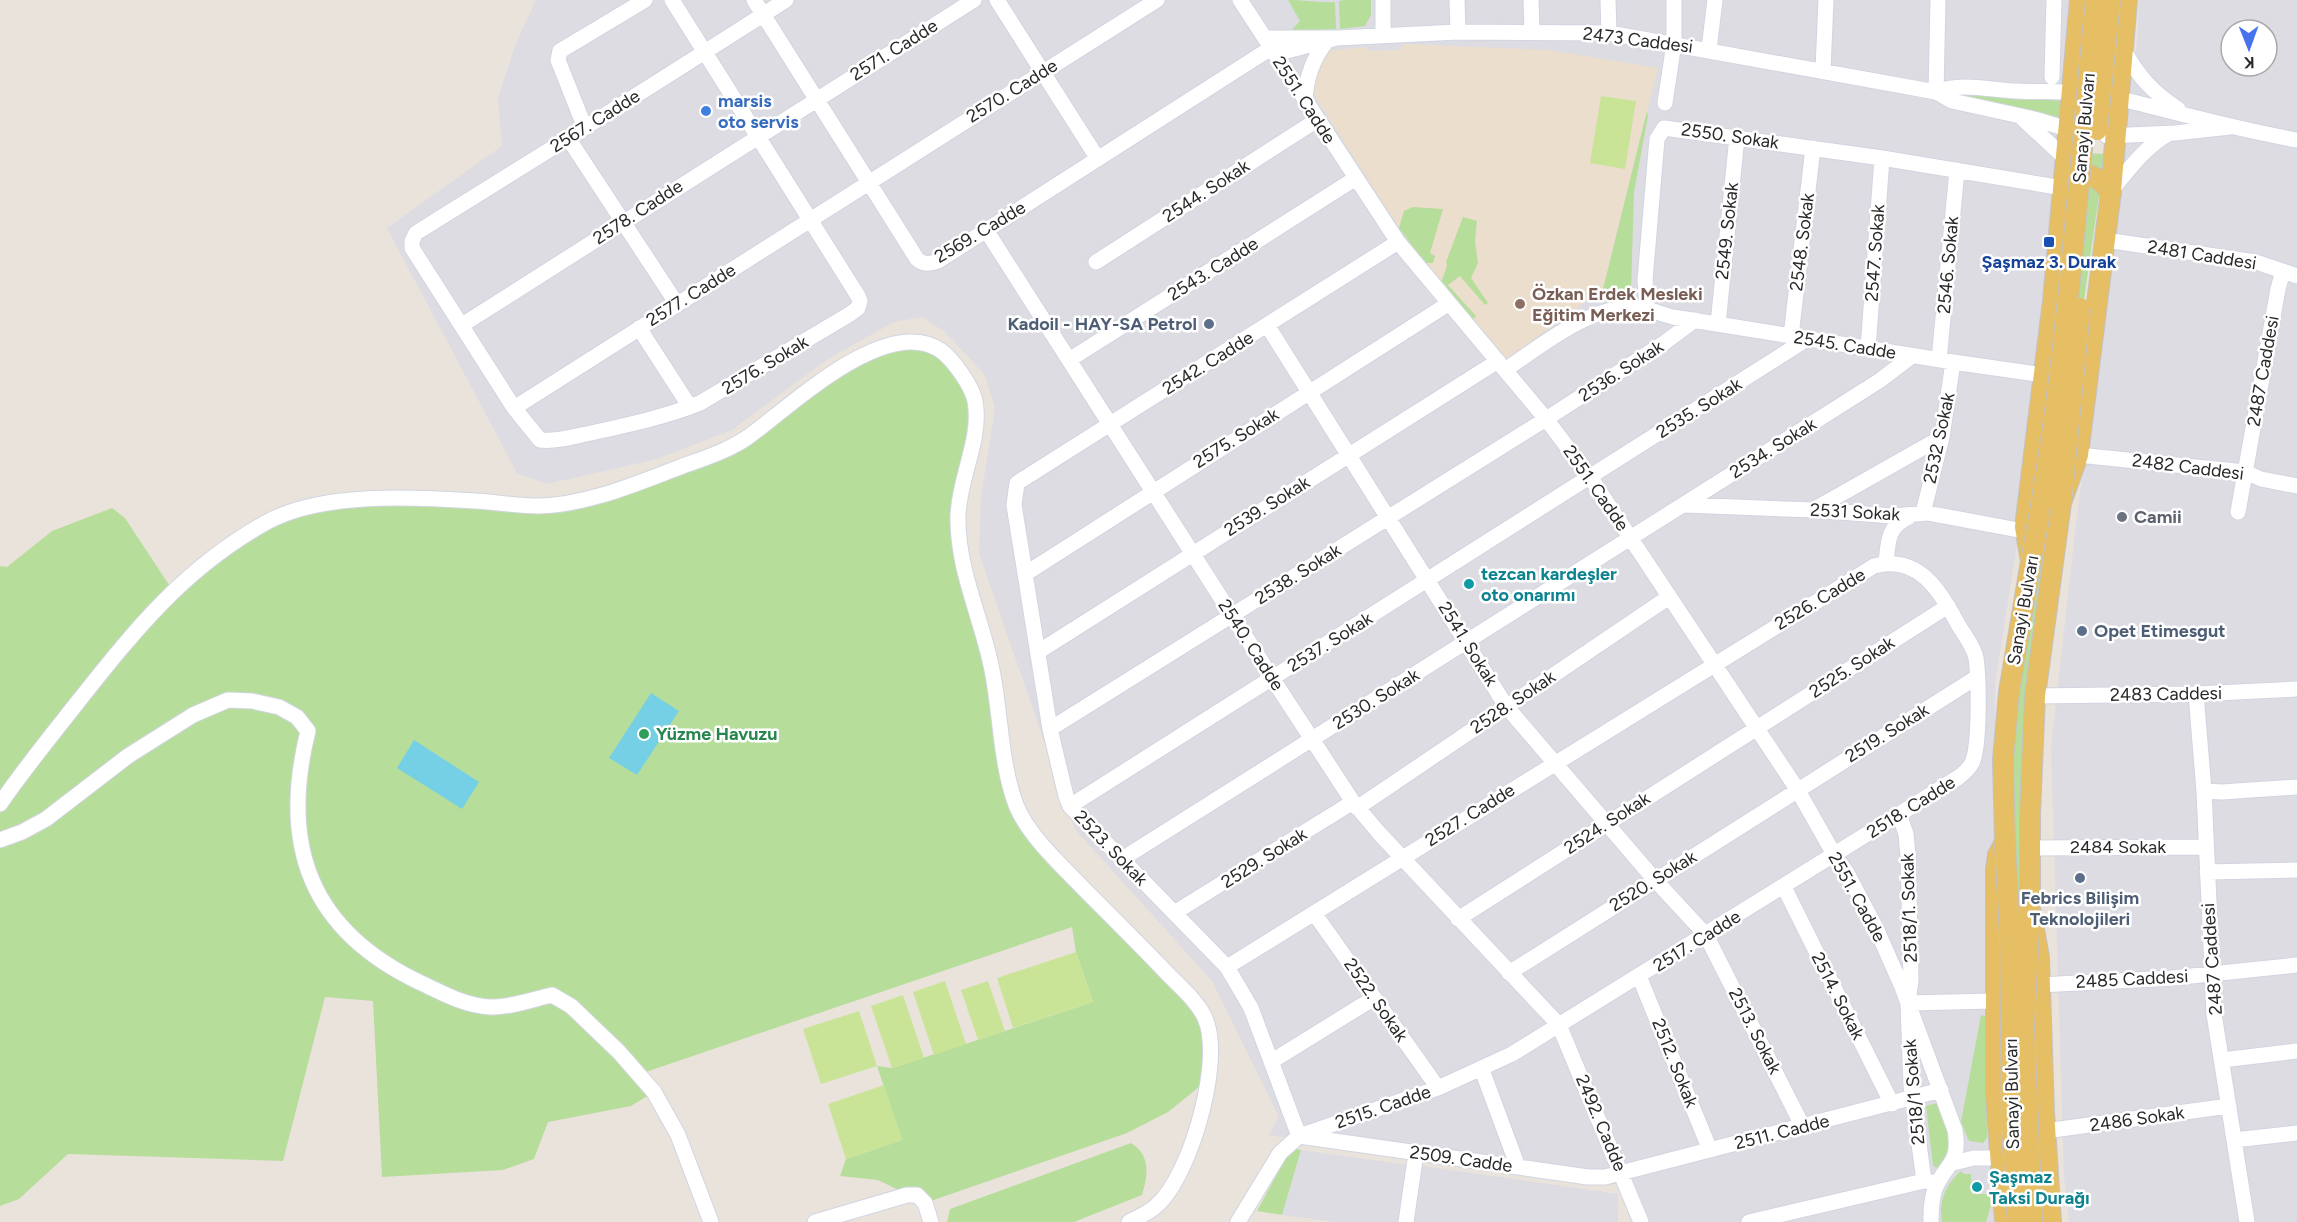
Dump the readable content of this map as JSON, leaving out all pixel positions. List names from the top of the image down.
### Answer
{
  "streets": {
    "main road": ["Sanayi Bulvarı"],
    "street": [
      "2473 Caddesi",
      "2571. Cadde",
      "2570. Cadde",
      "2551. Cadde",
      "2567. Cadde",
      "2550. Sokak",
      "2544. Sokak",
      "2578. Cadde",
      "2549. Sokak",
      "2569. Cadde",
      "2548. Sokak",
      "2547. Sokak",
      "2481 Caddesi",
      "2546. Sokak",
      "2543. Cadde",
      "2577. Cadde",
      "2545. Cadde",
      "2542. Cadde",
      "2576. Sokak",
      "2536. Sokak",
      "2487 Caddesi",
      "2535. Sokak",
      "2575. Sokak",
      "2532 Sokak",
      "2534. Sokak",
      "2482 Caddesi",
      "2539. Sokak",
      "2531 Sokak",
      "2538. Sokak",
      "2526. Cadde",
      "2537. Sokak",
      "2541. Sokak",
      "2540. Cadde",
      "2525. Sokak",
      "2483 Caddesi",
      "2530. Sokak",
      "2528. Sokak",
      "2519. Sokak",
      "2518. Cadde",
      "2527. Cadde",
      "2524. Sokak",
      "2484 Sokak",
      "2523. Sokak",
      "2529. Sokak",
      "2520. Sokak",
      "2518/1. Sokak",
      "2517. Cadde",
      "2485 Caddesi",
      "2514. Sokak",
      "2522. Sokak",
      "2513. Sokak",
      "2512. Sokak",
      "2518/1 Sokak",
      "2515. Cadde",
      "2486 Sokak",
      "2492. Cadde",
      "2511. Cadde",
      "2509. Cadde"
    ]
  },
  "crossings": [
    ["2473 Caddesi", "2569. Cadde"],
    ["2571. Cadde", "2578. Cadde"],
    ["2571. Cadde", "2569. Cadde"],
    ["2570. Cadde", "2569. Cadde"],
    ["2570. Cadde", "2577. Cadde"],
    ["2551. Cadde", "2544. Sokak"],
    ["2551. Cadde", "2569. Cadde"],
    ["2551. Cadde", "2543. Cadde"],
    ["2551. Cadde", "2542. Cadde"],
    ["2551. Cadde", "2536. Sokak"],
    ["2551. Cadde", "2535. Sokak"],
    ["2551. Cadde", "2575. Sokak"],
    ["2551. Cadde", "2534. Sokak"],
    ["2551. Cadde", "2539. Sokak"],
    ["2551. Cadde", "2538. Sokak"],
    ["2551. Cadde", "2526. Cadde"],
    ["2551. Cadde", "2537. Sokak"],
    ["2551. Cadde", "2525. Sokak"],
    ["2551. Cadde", "2530. Sokak"],
    ["2551. Cadde", "2528. Sokak"],
    ["2551. Cadde", "2519. Sokak"],
    ["2551. Cadde", "2518. Cadde"],
    ["2551. Cadde", "2527. Cadde"],
    ["2551. Cadde", "2524. Sokak"],
    ["2551. Cadde", "2520. Sokak"],
    ["2551. Cadde", "2518/1. Sokak"],
    ["2551. Cadde", "2517. Cadde"],
    ["2551. Cadde", "2518/1 Sokak"],
    ["2551. Cadde", "2511. Cadde"],
    ["2567. Cadde", "2569. Cadde"],
    ["2567. Cadde", "2576. Sokak"],
    ["Sanayi Bulvarı", "2483 Caddesi"],
    ["Sanayi Bulvarı", "2484 Sokak"],
    ["2550. Sokak", "2549. Sokak"],
    ["2550. Sokak", "2548. Sokak"],
    ["2550. Sokak", "2547. Sokak"],
    ["2550. Sokak", "2546. Sokak"],
    ["2550. Sokak", "2545. Cadde"],
    ["2578. Cadde", "2569. Cadde"],
    ["2578. Cadde", "2576. Sokak"],
    ["2549. Sokak", "2545. Cadde"],
    ["2569. Cadde", "2577. Cadde"],
    ["2569. Cadde", "2540. Cadde"],
    ["2548. Sokak", "2545. Cadde"],
    ["2547. Sokak", "2545. Cadde"],
    ["2481 Caddesi", "2487 Caddesi"],
    ["2546. Sokak", "2545. Cadde"],
    ["2546. Sokak", "2532 Sokak"],
    ["2543. Cadde", "2540. Cadde"],
    ["2577. Cadde", "2576. Sokak"],
    ["2545. Cadde", "2536. Sokak"],
    ["2545. Cadde", "2535. Sokak"],
    ["2545. Cadde", "2532 Sokak"],
    ["2545. Cadde", "2534. Sokak"],
    ["2542. Cadde", "2541. Sokak"],
    ["2542. Cadde", "2540. Cadde"],
    ["2542. Cadde", "2523. Sokak"],
    ["2536. Sokak", "2538. Sokak"],
    ["2487 Caddesi", "2482 Caddesi"],
    ["2487 Caddesi", "2483 Caddesi"],
    ["2487 Caddesi", "2484 Sokak"],
    ["2487 Caddesi", "2485 Caddesi"],
    ["2487 Caddesi", "2486 Sokak"],
    ["2535. Sokak", "2537. Sokak"],
    ["2575. Sokak", "2541. Sokak"],
    ["2575. Sokak", "2540. Cadde"],
    ["2575. Sokak", "2523. Sokak"],
    ["2532 Sokak", "2531 Sokak"],
    ["2534. Sokak", "2531 Sokak"],
    ["2534. Sokak", "2530. Sokak"],
    ["2539. Sokak", "2541. Sokak"],
    ["2539. Sokak", "2540. Cadde"],
    ["2539. Sokak", "2523. Sokak"],
    ["2538. Sokak", "2541. Sokak"],
    ["2538. Sokak", "2540. Cadde"],
    ["2538. Sokak", "2523. Sokak"],
    ["2526. Cadde", "2525. Sokak"],
    ["2526. Cadde", "2519. Sokak"],
    ["2526. Cadde", "2518. Cadde"],
    ["2526. Cadde", "2527. Cadde"],
    ["2537. Sokak", "2541. Sokak"],
    ["2537. Sokak", "2540. Cadde"],
    ["2537. Sokak", "2523. Sokak"],
    ["2541. Sokak", "2530. Sokak"],
    ["2541. Sokak", "2528. Sokak"],
    ["2541. Sokak", "2527. Cadde"],
    ["2541. Sokak", "2524. Sokak"],
    ["2541. Sokak", "2520. Sokak"],
    ["2541. Sokak", "2517. Cadde"],
    ["2541. Sokak", "2513. Sokak"],
    ["2540. Cadde", "2530. Sokak"],
    ["2540. Cadde", "2528. Sokak"],
    ["2540. Cadde", "2527. Cadde"],
    ["2540. Cadde", "2524. Sokak"],
    ["2540. Cadde", "2529. Sokak"],
    ["2540. Cadde", "2520. Sokak"],
    ["2540. Cadde", "2517. Cadde"],
    ["2540. Cadde", "2515. Cadde"],
    ["2540. Cadde", "2492. Cadde"],
    ["2525. Sokak", "2524. Sokak"],
    ["2530. Sokak", "2523. Sokak"],
    ["2528. Sokak", "2529. Sokak"],
    ["2519. Sokak", "2518. Cadde"],
    ["2519. Sokak", "2520. Sokak"],
    ["2518. Cadde", "2518/1. Sokak"],
    ["2518. Cadde", "2517. Cadde"],
    ["2527. Cadde", "2523. Sokak"],
    ["2527. Cadde", "2522. Sokak"],
    ["2523. Sokak", "2529. Sokak"],
    ["2523. Sokak", "2515. Cadde"],
    ["2523. Sokak", "2509. Cadde"],
    ["2518/1. Sokak", "2518/1 Sokak"],
    ["2517. Cadde", "2514. Sokak"],
    ["2517. Cadde", "2513. Sokak"],
    ["2517. Cadde", "2512. Sokak"],
    ["2517. Cadde", "2515. Cadde"],
    ["2517. Cadde", "2492. Cadde"],
    ["2514. Sokak", "2511. Cadde"],
    ["2522. Sokak", "2515. Cadde"],
    ["2513. Sokak", "2511. Cadde"],
    ["2512. Sokak", "2511. Cadde"],
    ["2518/1 Sokak", "2511. Cadde"],
    ["2515. Cadde", "2492. Cadde"],
    ["2515. Cadde", "2509. Cadde"],
    ["2492. Cadde", "2511. Cadde"],
    ["2492. Cadde", "2509. Cadde"],
    ["2511. Cadde", "2509. Cadde"]
  ],
  "places": {
    "other": [
      "marsis oto servis",
      "Özkan Erdek Mesleki Eğitim Merkezi",
      "Kadoil - HAY-SA Petrol",
      "Camii",
      "tezcan kardeşler oto onarımı",
      "Opet Etimesgut",
      "Yüzme Havuzu",
      "Febrics Bilişim Teknolojileri",
      "Şaşmaz Taksi Durağı"
    ],
    "transit": ["Şaşmaz 3. Durak"]
  },
  "north": "bottom"
}
